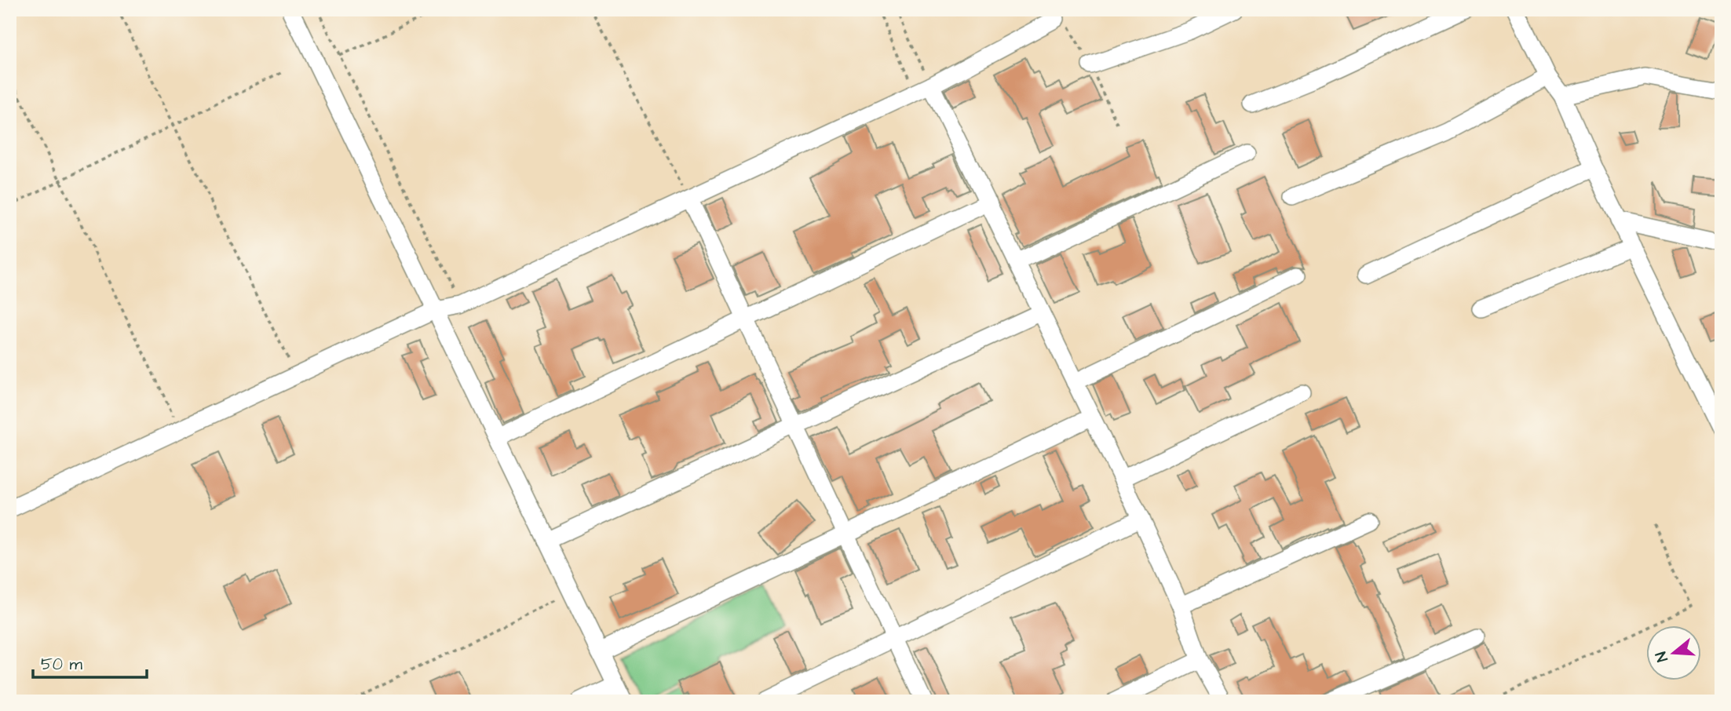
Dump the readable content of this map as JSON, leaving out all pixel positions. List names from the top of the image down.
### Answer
{
  "scale_bar": "50 m",
  "north": "left"
}
